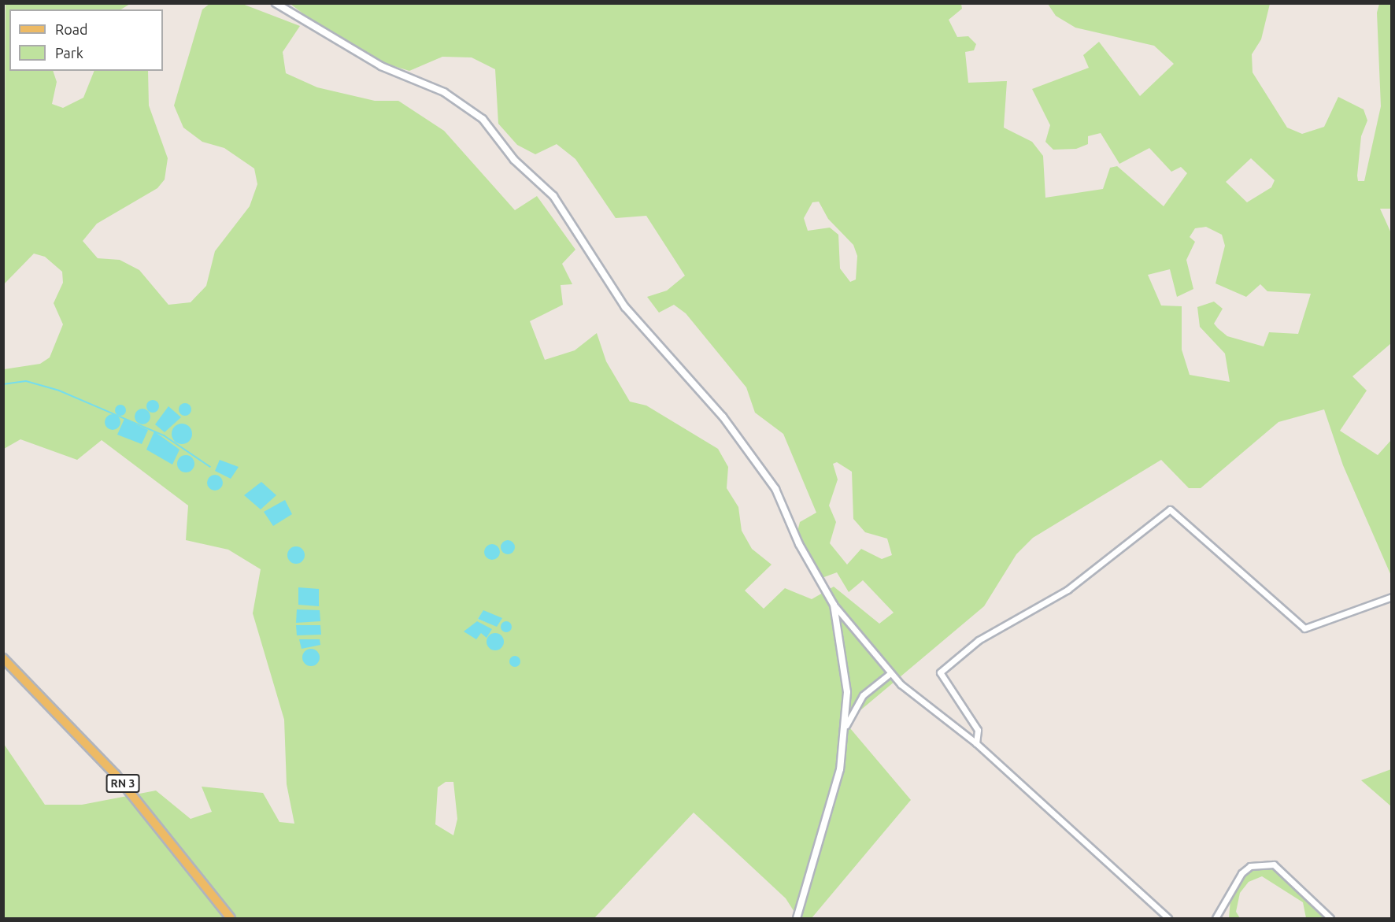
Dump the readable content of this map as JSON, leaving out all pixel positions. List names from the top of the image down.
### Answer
{
  "streets": {
    "main road": ["RN 3"]
  },
  "legend": ["Road", "Park"]
}
